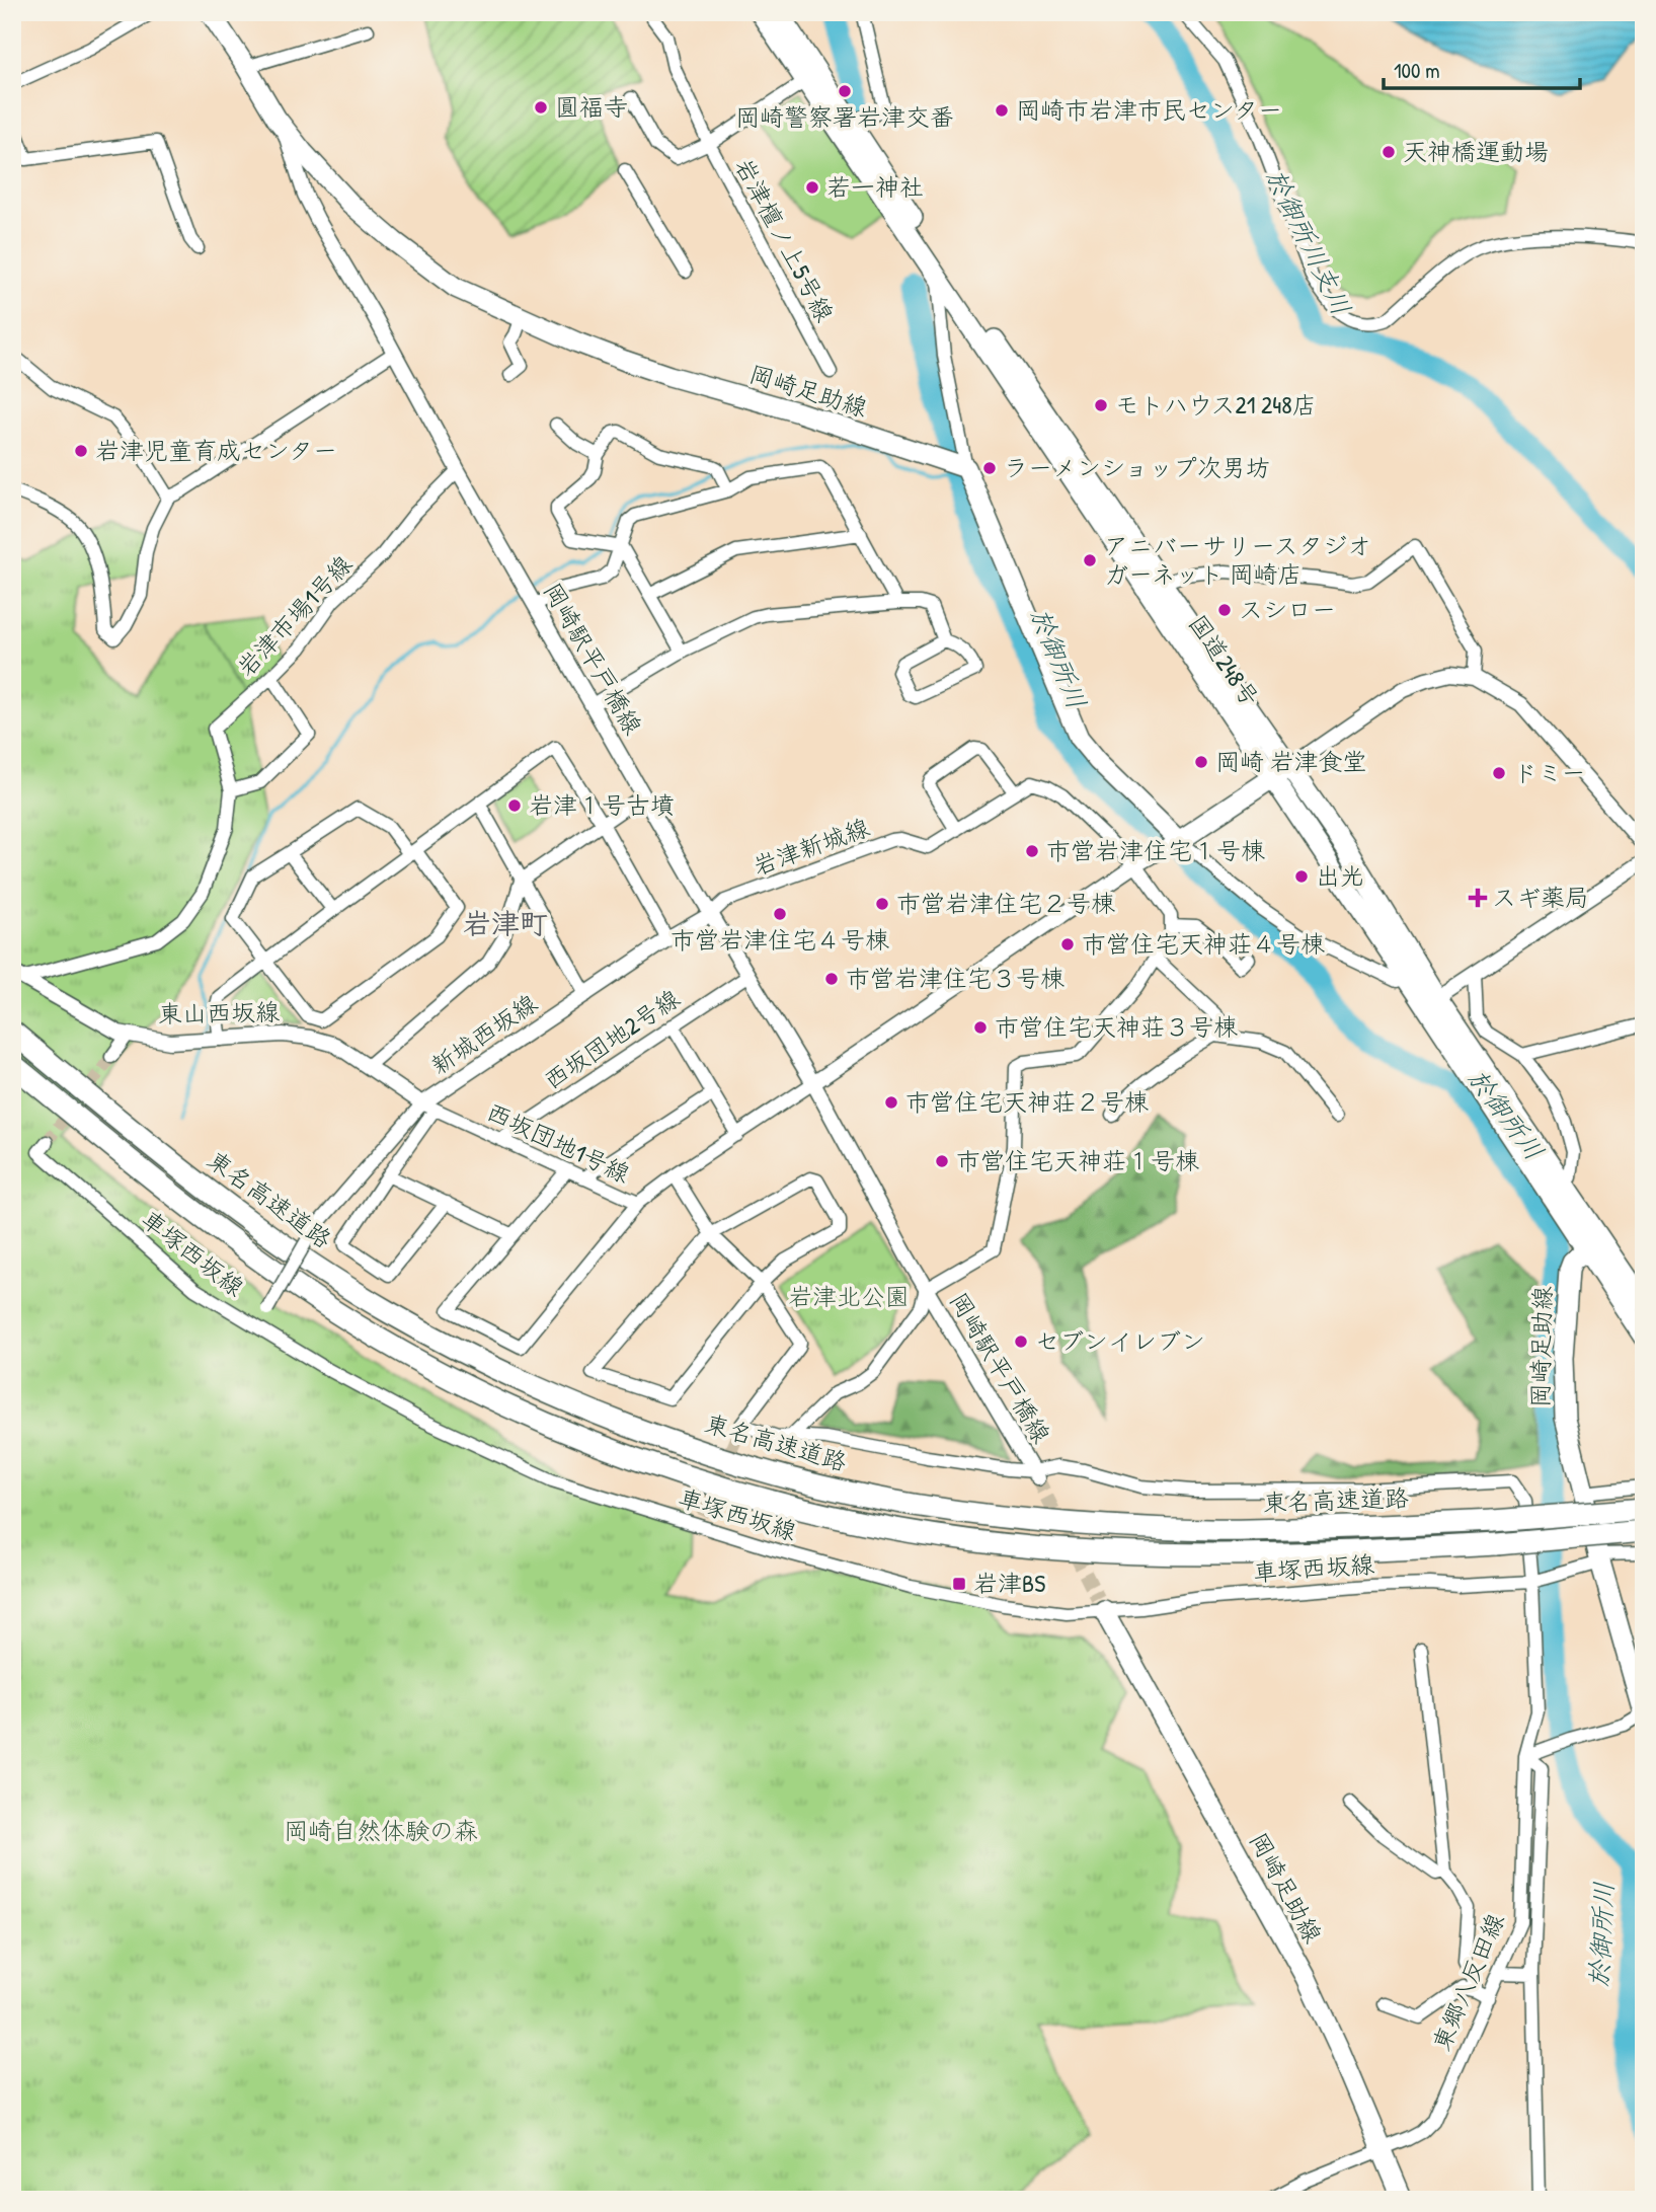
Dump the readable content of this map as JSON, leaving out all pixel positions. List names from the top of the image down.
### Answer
{
  "streets": {
    "highway": ["東名高速道路"],
    "main road": ["岡崎足助線", "国道248号"],
    "street": [
      "岩津檀ノ上5号線",
      "岩津市場1号線",
      "岡崎駅平戸橋線",
      "岩津新城線",
      "東山西坂線",
      "新城西坂線",
      "西坂団地2号線",
      "西坂団地1号線",
      "車塚西坂線",
      "東郷八反田線"
    ]
  },
  "crossings": [
    ["岡崎足助線", "岡崎駅平戸橋線"],
    ["岡崎足助線", "国道248号"],
    ["岡崎足助線", "車塚西坂線"],
    ["岡崎足助線", "東郷八反田線"],
    ["岩津市場1号線", "岡崎駅平戸橋線"],
    ["岩津市場1号線", "東山西坂線"],
    ["岡崎駅平戸橋線", "岩津新城線"],
    ["岡崎駅平戸橋線", "新城西坂線"],
    ["岡崎駅平戸橋線", "西坂団地2号線"],
    ["岡崎駅平戸橋線", "西坂団地1号線"],
    ["岡崎駅平戸橋線", "東郷八反田線"],
    ["岩津新城線", "新城西坂線"],
    ["東山西坂線", "新城西坂線"],
    ["東山西坂線", "西坂団地1号線"],
    ["新城西坂線", "西坂団地1号線"],
    ["新城西坂線", "車塚西坂線"],
    ["西坂団地2号線", "西坂団地1号線"],
    ["車塚西坂線", "東郷八反田線"]
  ],
  "districts": ["岩津町"],
  "water": ["於御所川支川", "於御所川"],
  "parks": ["岩津北公園", "岡崎自然体験の森"],
  "places": {
    "other": [
      "岡崎警察署岩津交番",
      "圓福寺",
      "岡崎市岩津市民センター",
      "天神橋運動場",
      "若一神社",
      "モトハウス21 248店",
      "岩津児童育成センター",
      "ラーメンショップ次男坊",
      "アニバーサリースタジオ ガーネット 岡崎店",
      "スシロー",
      "岡崎 岩津食堂",
      "ドミー",
      "岩津１号古墳",
      "市営岩津住宅１号棟",
      "出光",
      "市営岩津住宅２号棟",
      "市営岩津住宅４号棟",
      "市営住宅天神荘４号棟",
      "市営岩津住宅３号棟",
      "市営住宅天神荘３号棟",
      "市営住宅天神荘２号棟",
      "市営住宅天神荘１号棟",
      "セブンイレブン"
    ],
    "health": ["スギ薬局"],
    "transit": ["岩津BS"]
  },
  "scale_bar": "100 m"
}
